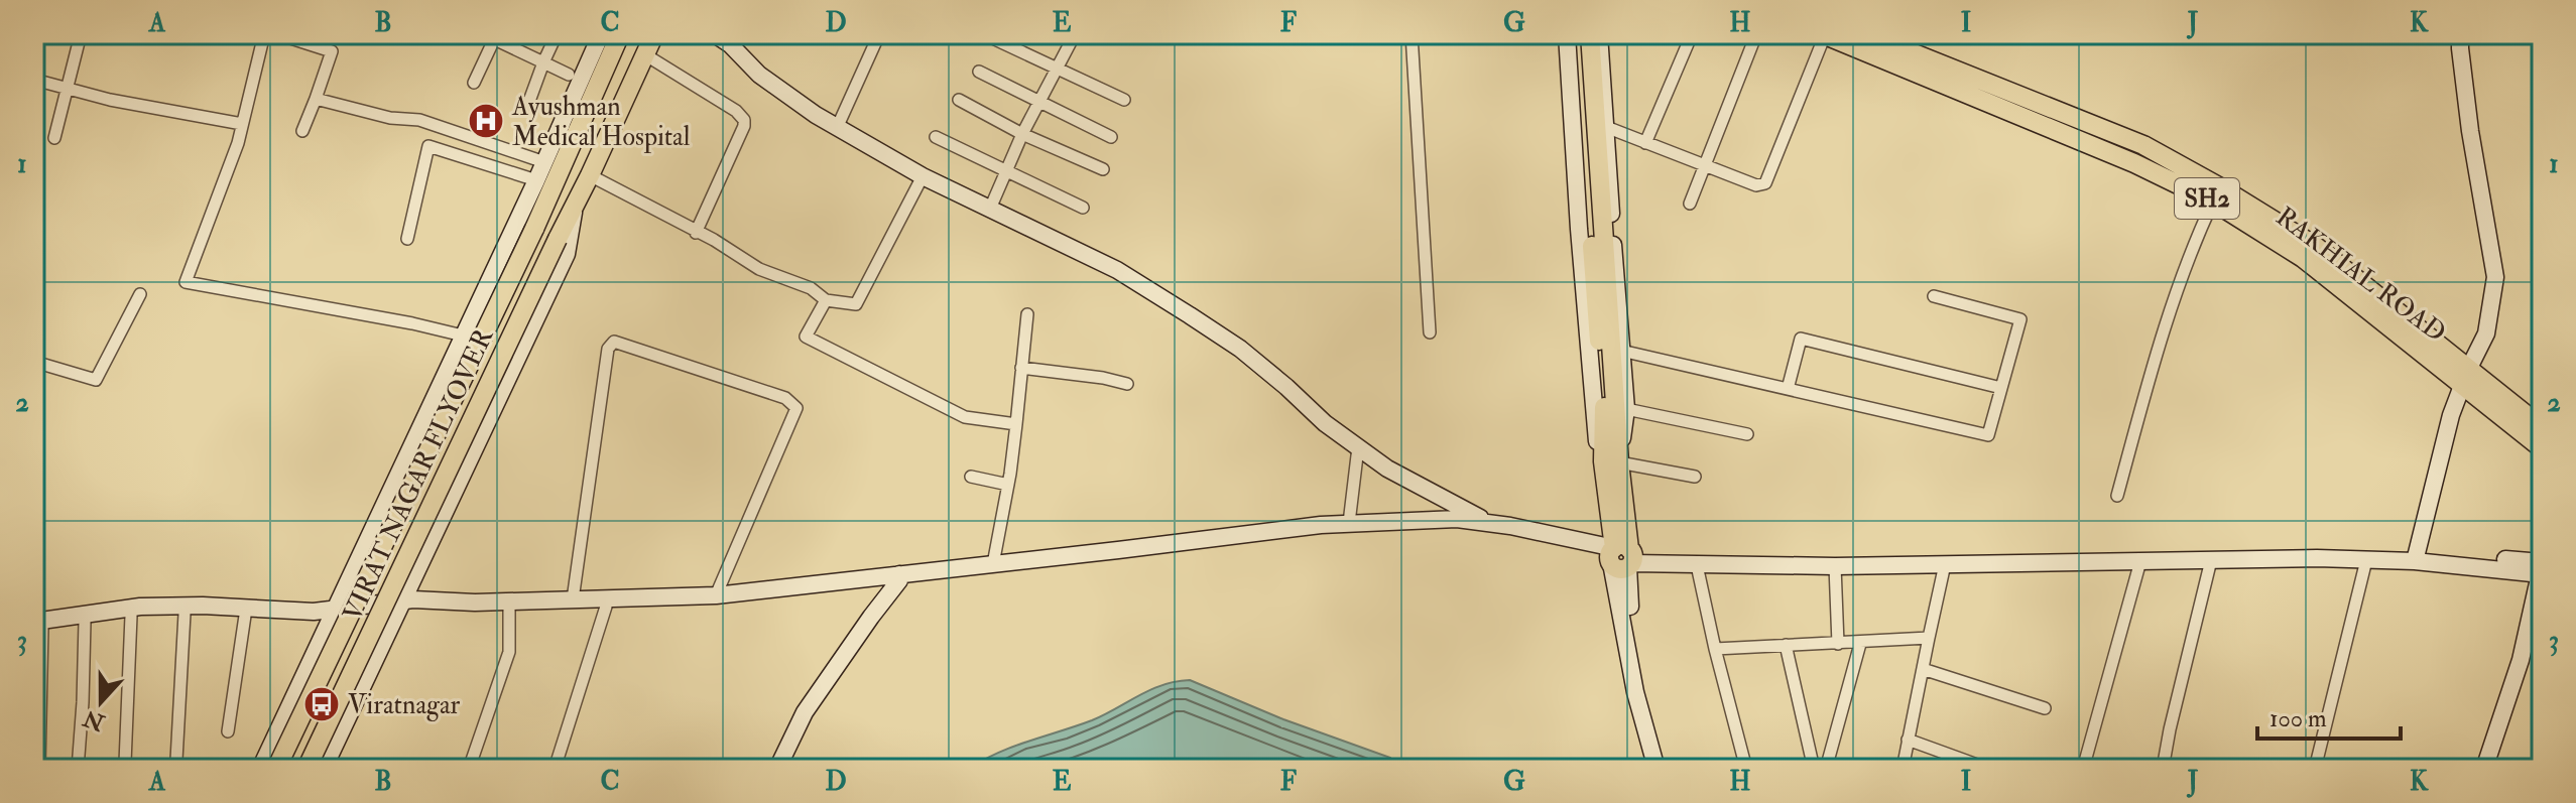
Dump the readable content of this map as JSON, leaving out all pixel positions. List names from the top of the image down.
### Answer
{
  "streets": {
    "main road": ["SH2", "RAKHIAL ROAD", "VIRAT NAGAR FLYOVER"]
  },
  "places": {
    "hospital": ["Ayushman Medical Hospital"],
    "bus stop": ["Viratnagar"]
  },
  "scale_bar": "100 m",
  "north": "bottom",
  "grid": {
    "columns": [
      "A",
      "B",
      "C",
      "D",
      "E",
      "F",
      "G",
      "H",
      "I",
      "J",
      "K"
    ],
    "rows": ["1", "2", "3"]
  }
}
